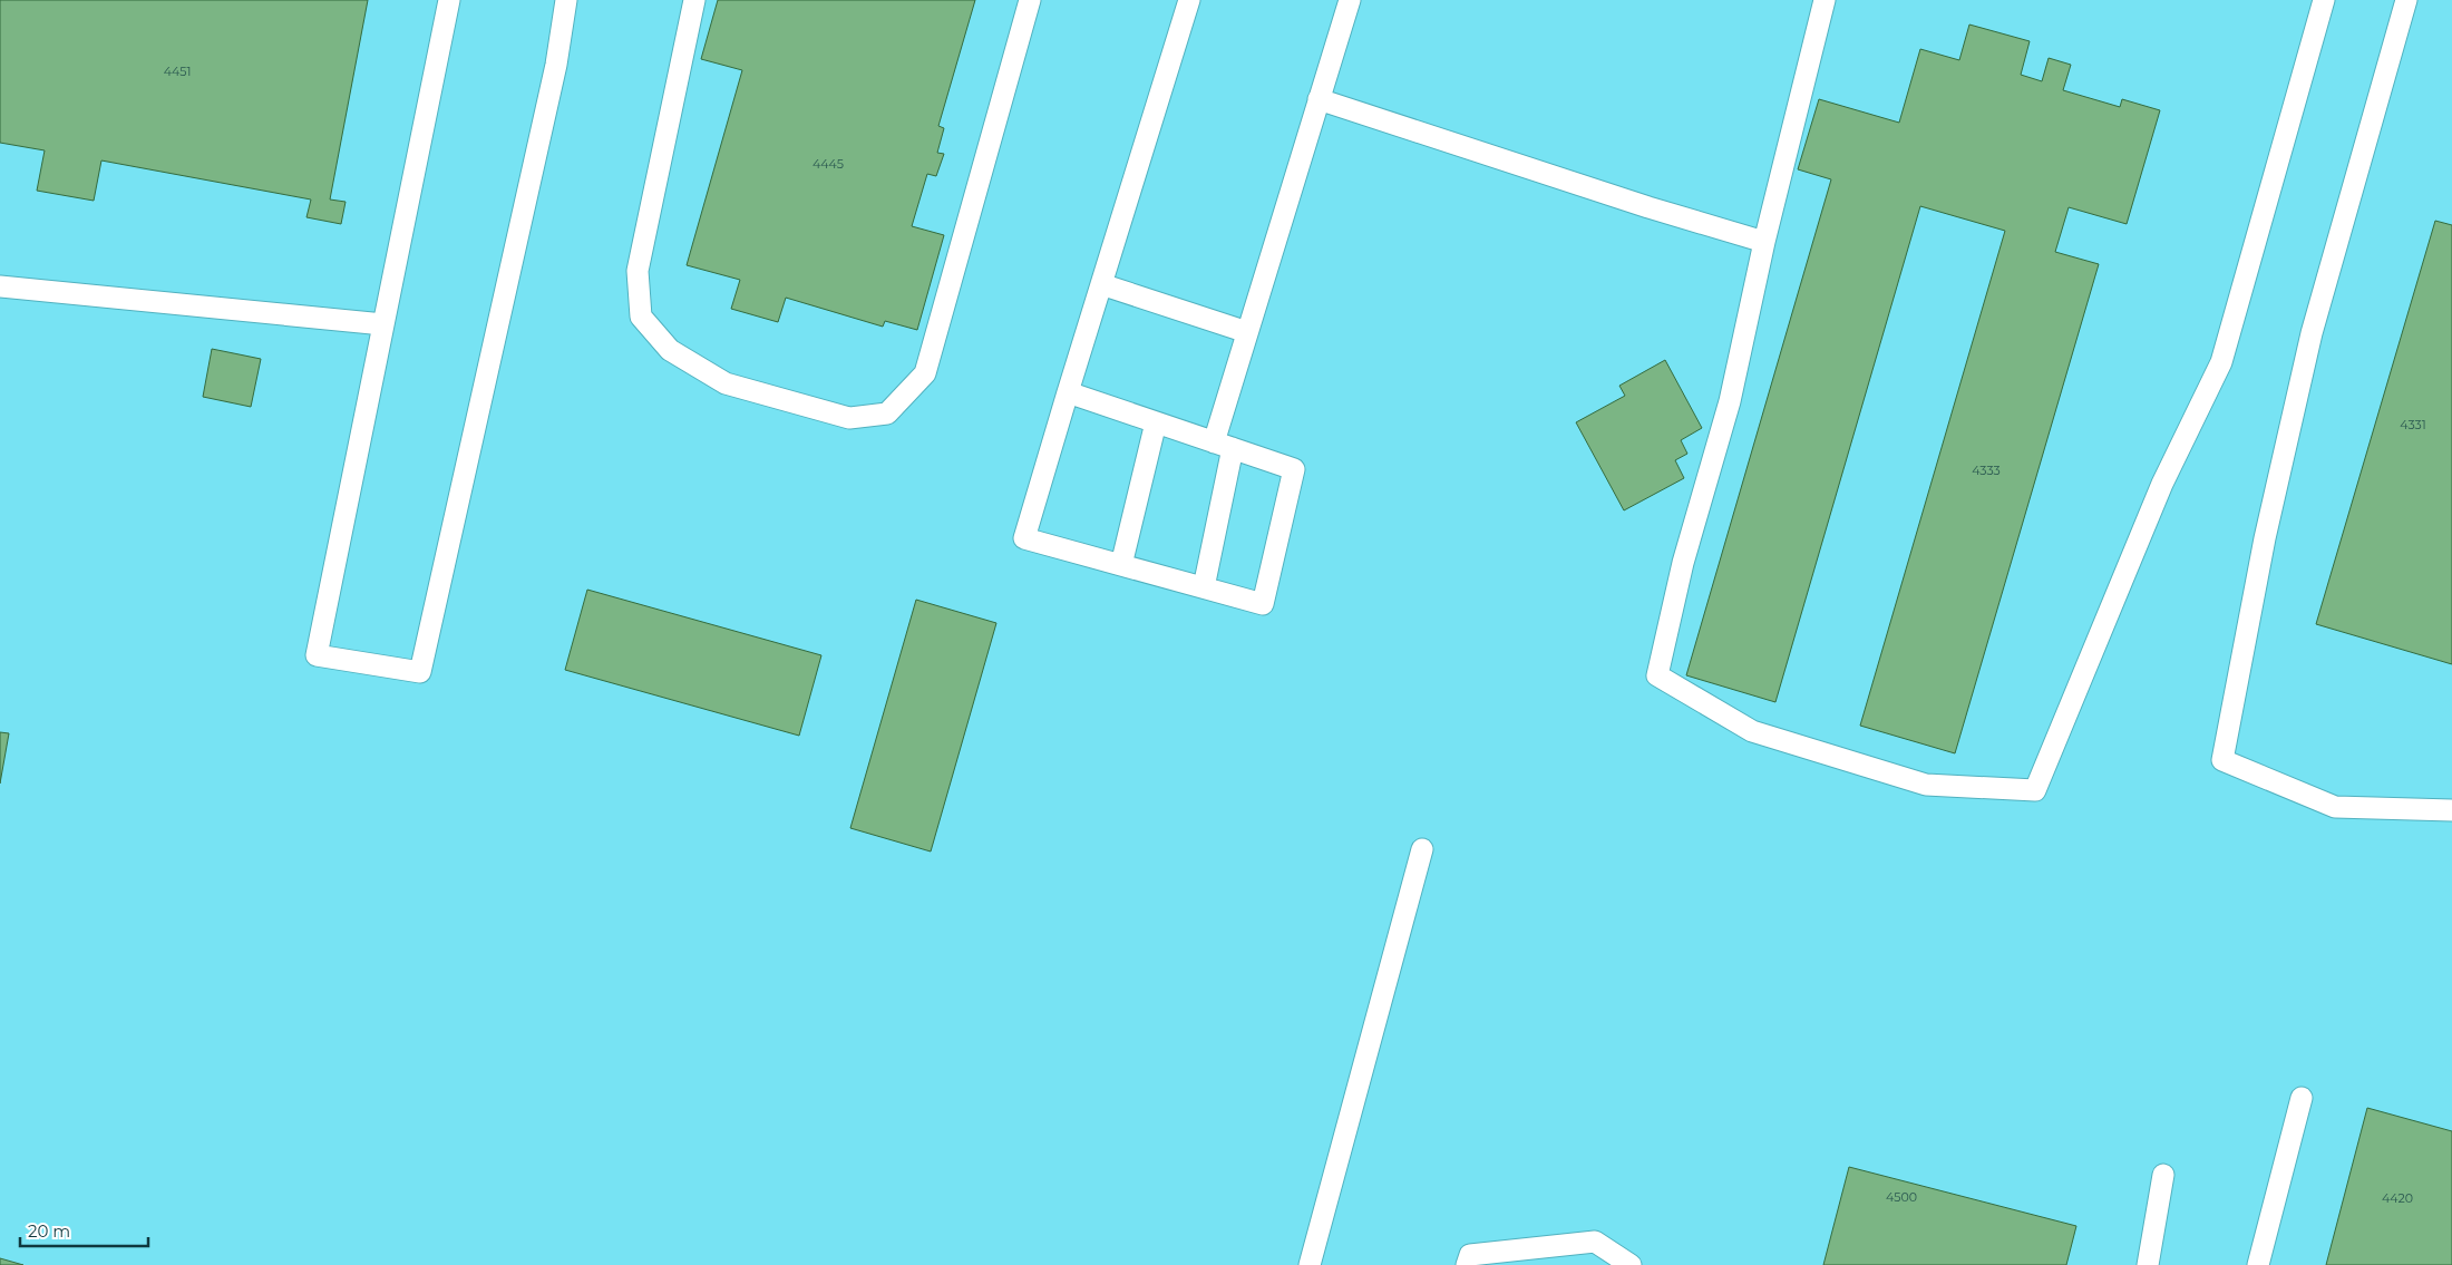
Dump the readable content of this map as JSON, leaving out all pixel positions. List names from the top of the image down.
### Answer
{
  "house_numbers": [
    "4451",
    "4445",
    "4331",
    "4333",
    "4500",
    "4420"
  ],
  "scale_bar": "20 m"
}
